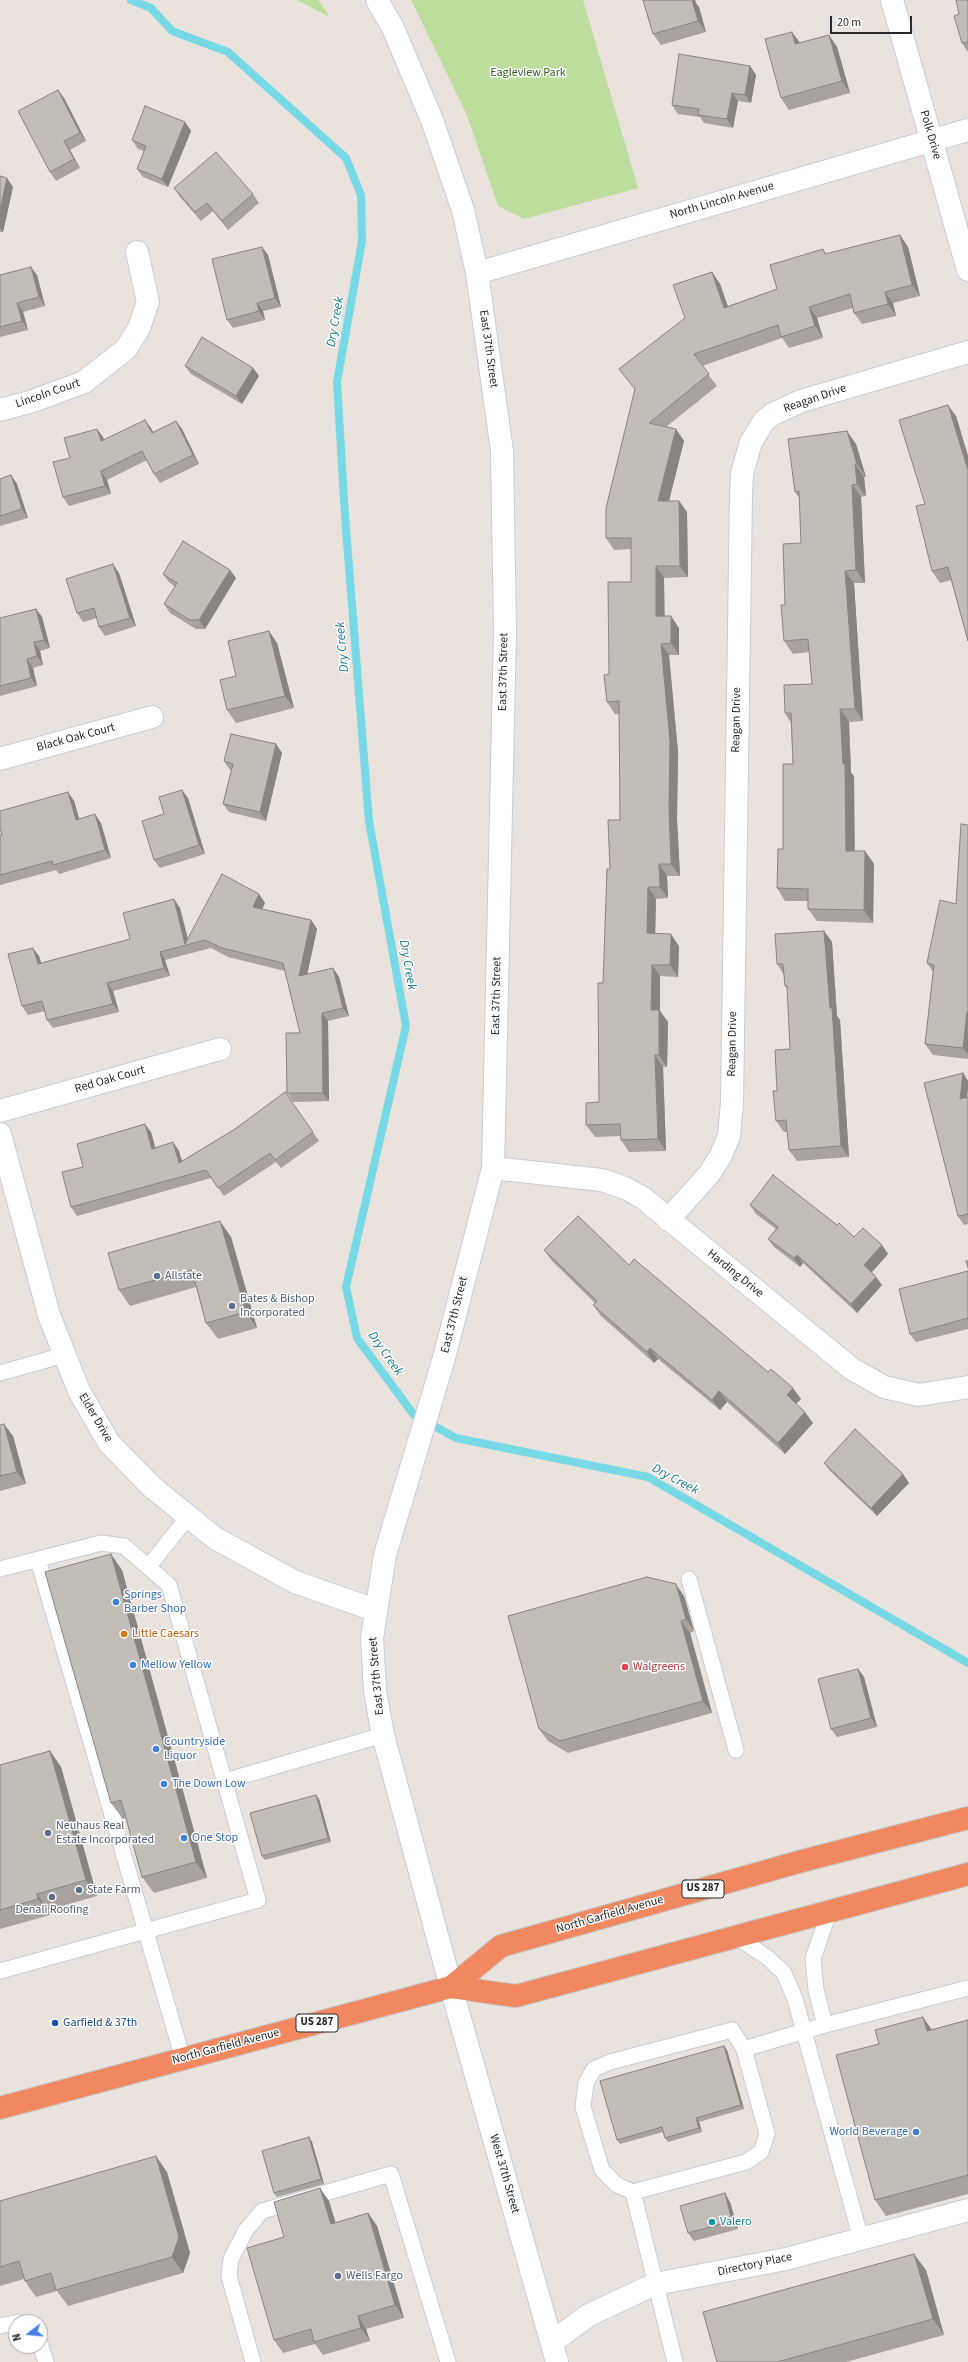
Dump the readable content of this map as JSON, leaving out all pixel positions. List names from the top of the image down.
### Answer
{
  "streets": {
    "highway": ["US 287", "North Garfield Avenue"],
    "street": [
      "Polk Drive",
      "North Lincoln Avenue",
      "East 37th Street",
      "Lincoln Court",
      "Reagan Drive",
      "Black Oak Court",
      "Red Oak Court",
      "Harding Drive",
      "Elder Drive",
      "West 37th Street",
      "Directory Place"
    ]
  },
  "crossings": [
    ["Polk Drive", "North Lincoln Avenue"],
    ["North Lincoln Avenue", "East 37th Street"],
    ["East 37th Street", "Harding Drive"],
    ["East 37th Street", "Elder Drive"],
    ["East 37th Street", "North Garfield Avenue"],
    ["East 37th Street", "West 37th Street"],
    ["Reagan Drive", "Harding Drive"],
    ["North Garfield Avenue", "West 37th Street"],
    ["West 37th Street", "Directory Place"]
  ],
  "water": ["Dry Creek"],
  "parks": ["Eagleview Park"],
  "places": [
    "Allstate",
    "Bates & Bishop Incorporated",
    "Springs Barber Shop",
    "Little Caesars",
    "Mellow Yellow",
    "Walgreens",
    "Countryside Liquor",
    "The Down Low",
    "Neuhaus Real Estate Incorporated",
    "One Stop",
    "State Farm",
    "Denali Roofing",
    "Garfield & 37th",
    "World Beverage",
    "Valero",
    "Wells Fargo"
  ],
  "scale_bar": "20 m",
  "north": "left"
}
